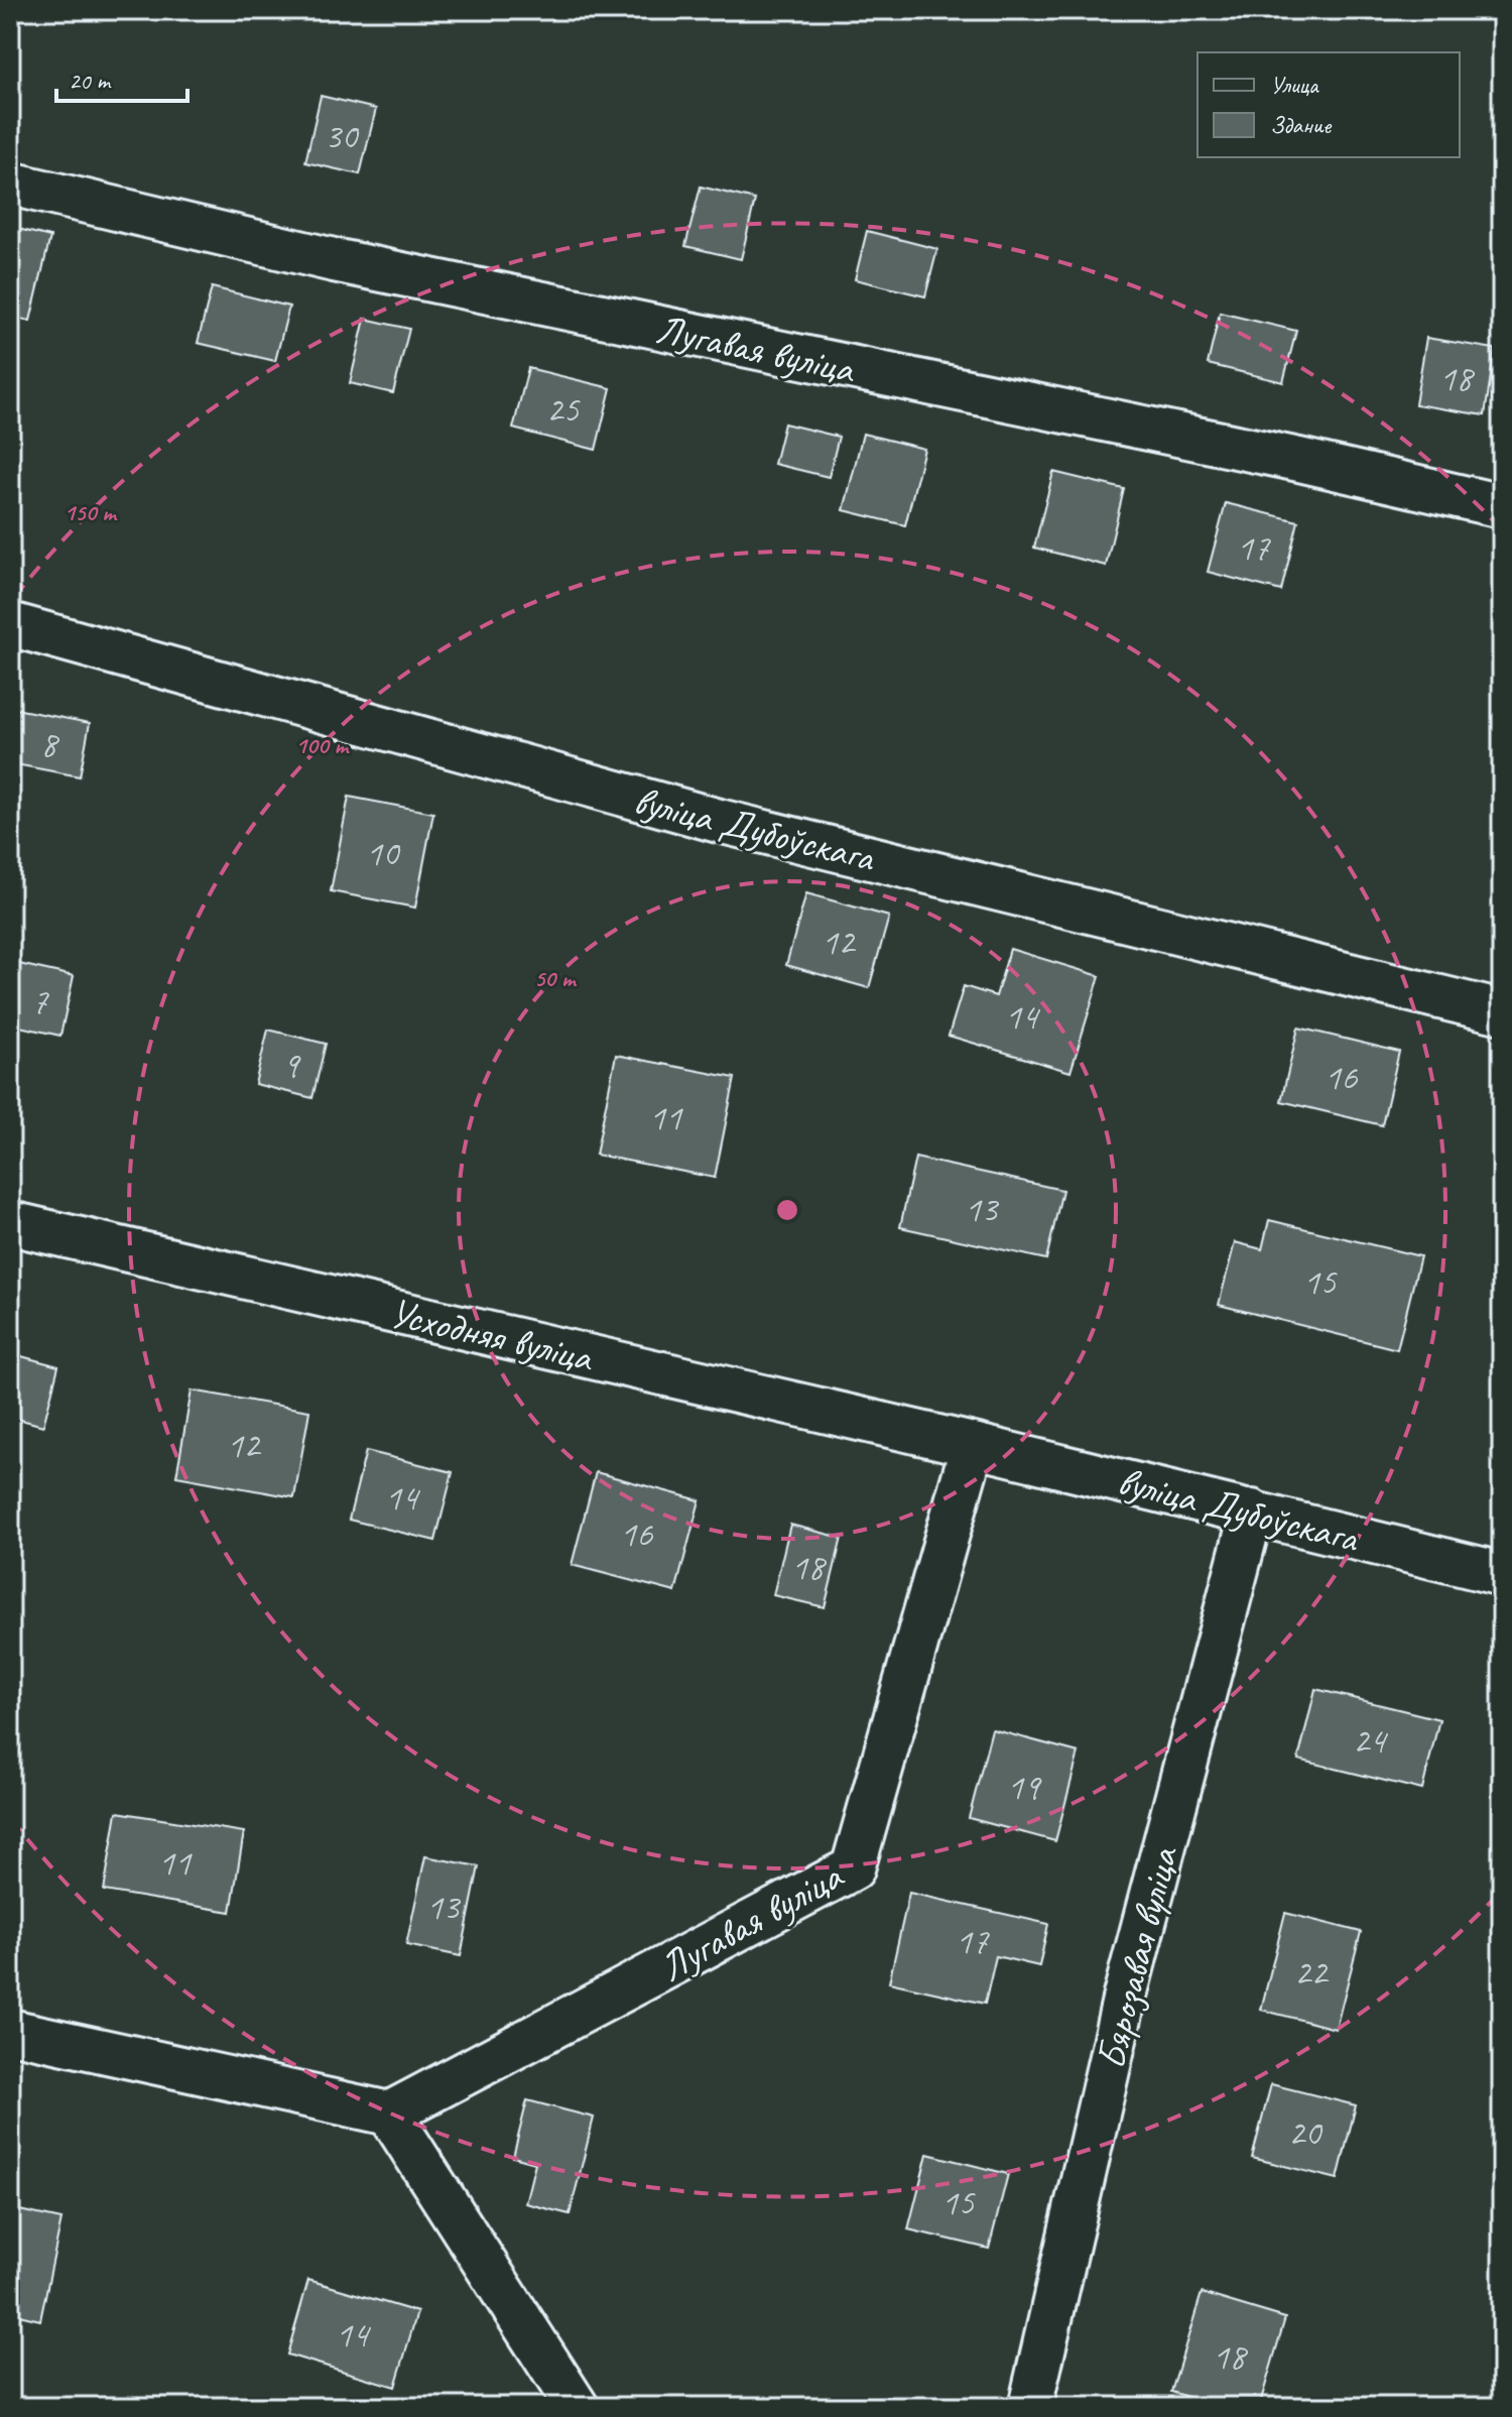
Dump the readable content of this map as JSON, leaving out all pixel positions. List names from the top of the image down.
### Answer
{
  "streets": {
    "street": [
      "Лугавая вуліца",
      "вуліца Дубоўскага",
      "Усходняя вуліца",
      "Бярозавая вуліца"
    ]
  },
  "crossings": [
    ["Лугавая вуліца", "вуліца Дубоўскага"],
    ["Лугавая вуліца", "Усходняя вуліца"],
    ["вуліца Дубоўскага", "Усходняя вуліца"],
    ["вуліца Дубоўскага", "Бярозавая вуліца"]
  ],
  "house_numbers": [
    "30",
    "18",
    "25",
    "17",
    "8",
    "10",
    "12",
    "7",
    "14",
    "9",
    "16",
    "11",
    "13",
    "15",
    "12",
    "14",
    "16",
    "18",
    "24",
    "19",
    "11",
    "13",
    "17",
    "22",
    "20",
    "15",
    "14",
    "18"
  ],
  "legend": ["Улица", "Здание"],
  "scale_bar": "20 m",
  "rings": ["150 m", "100 m", "50 m"]
}
